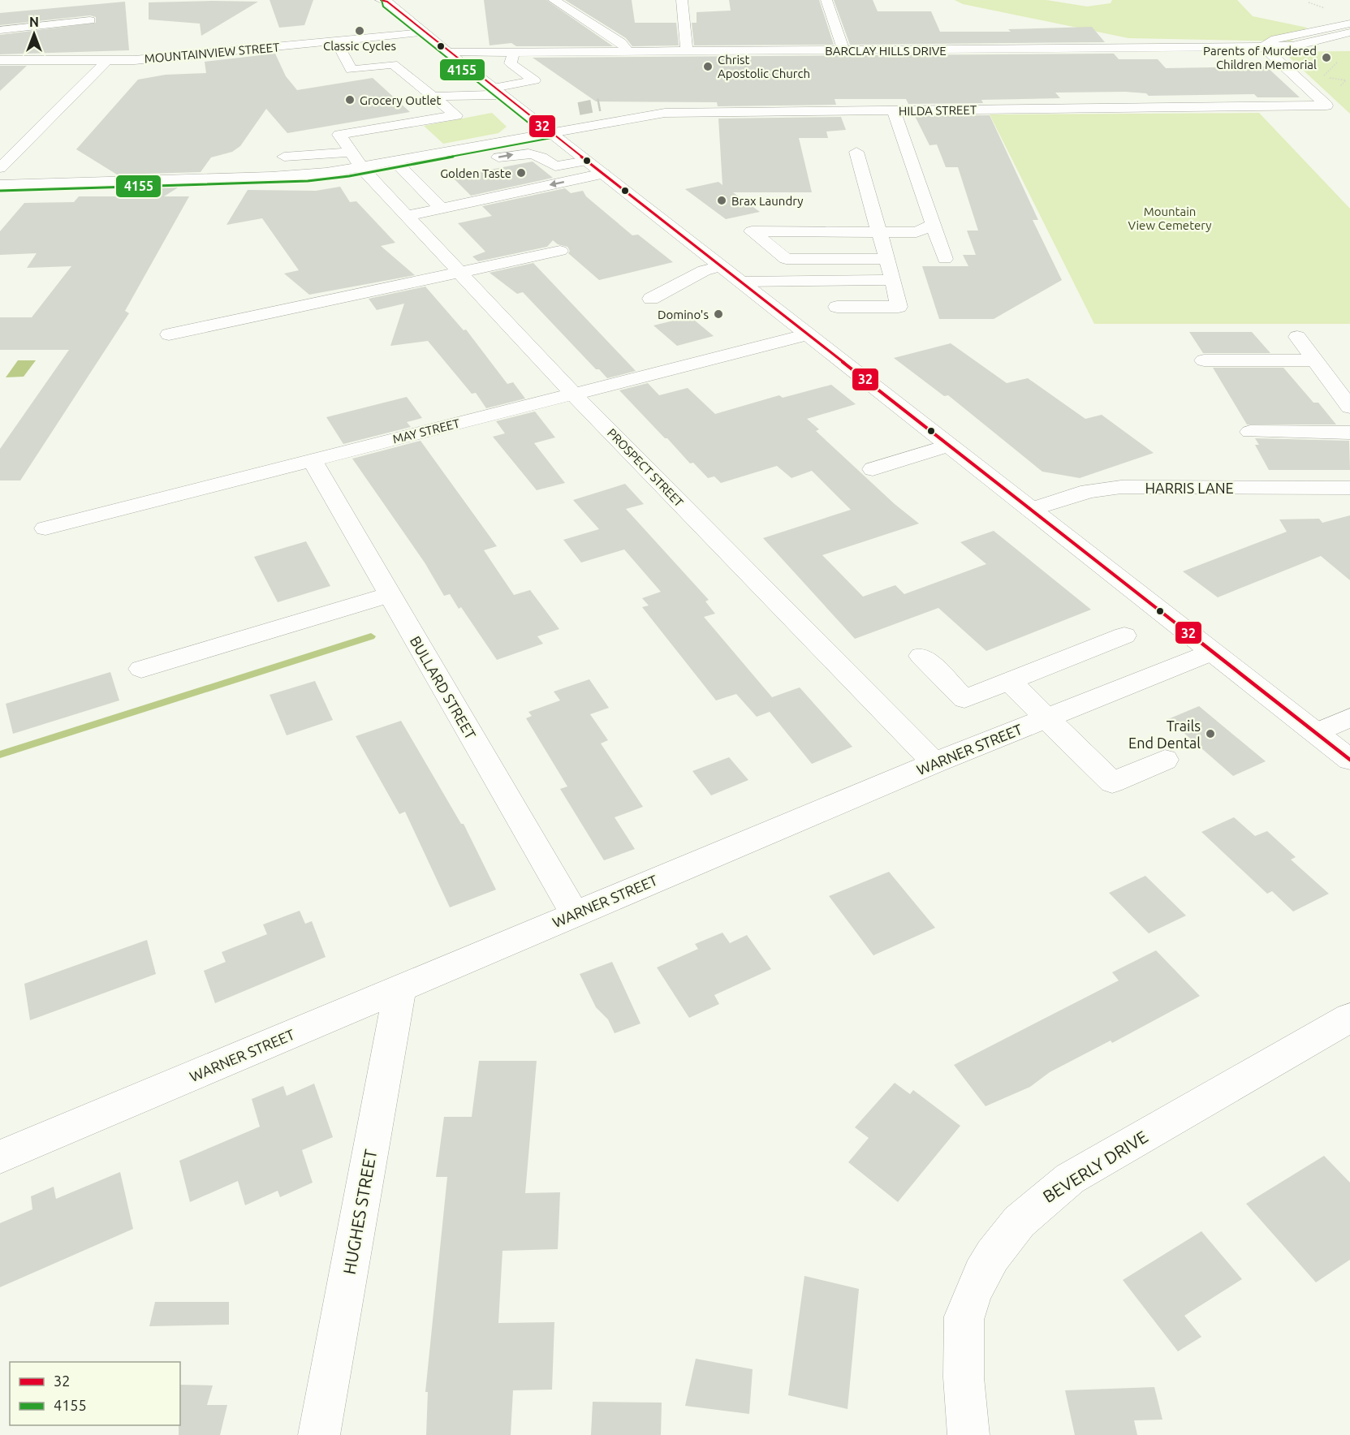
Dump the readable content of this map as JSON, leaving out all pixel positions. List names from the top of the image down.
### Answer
{
  "streets": {
    "street": [
      "BARCLAY HILLS DRIVE",
      "MOUNTAINVIEW STREET",
      "HILDA STREET",
      "MAY STREET",
      "PROSPECT STREET",
      "HARRIS LANE",
      "BULLARD STREET",
      "WARNER STREET",
      "BEVERLY DRIVE",
      "HUGHES STREET"
    ]
  },
  "crossings": [
    ["BARCLAY HILLS DRIVE", "HILDA STREET"],
    ["HILDA STREET", "PROSPECT STREET"],
    ["MAY STREET", "PROSPECT STREET"],
    ["MAY STREET", "BULLARD STREET"],
    ["PROSPECT STREET", "WARNER STREET"],
    ["BULLARD STREET", "WARNER STREET"],
    ["WARNER STREET", "HUGHES STREET"]
  ],
  "parks": ["Mountain View Cemetery"],
  "places": [
    "Classic Cycles",
    "Parents of Murdered Children Memorial",
    "Christ Apostolic Church",
    "Grocery Outlet",
    "Golden Taste",
    "Brax Laundry",
    "Domino's",
    "Trails End Dental"
  ],
  "lines": ["transit line 32", "transit line 4155"],
  "legend": ["32", "4155"],
  "north": "top"
}
